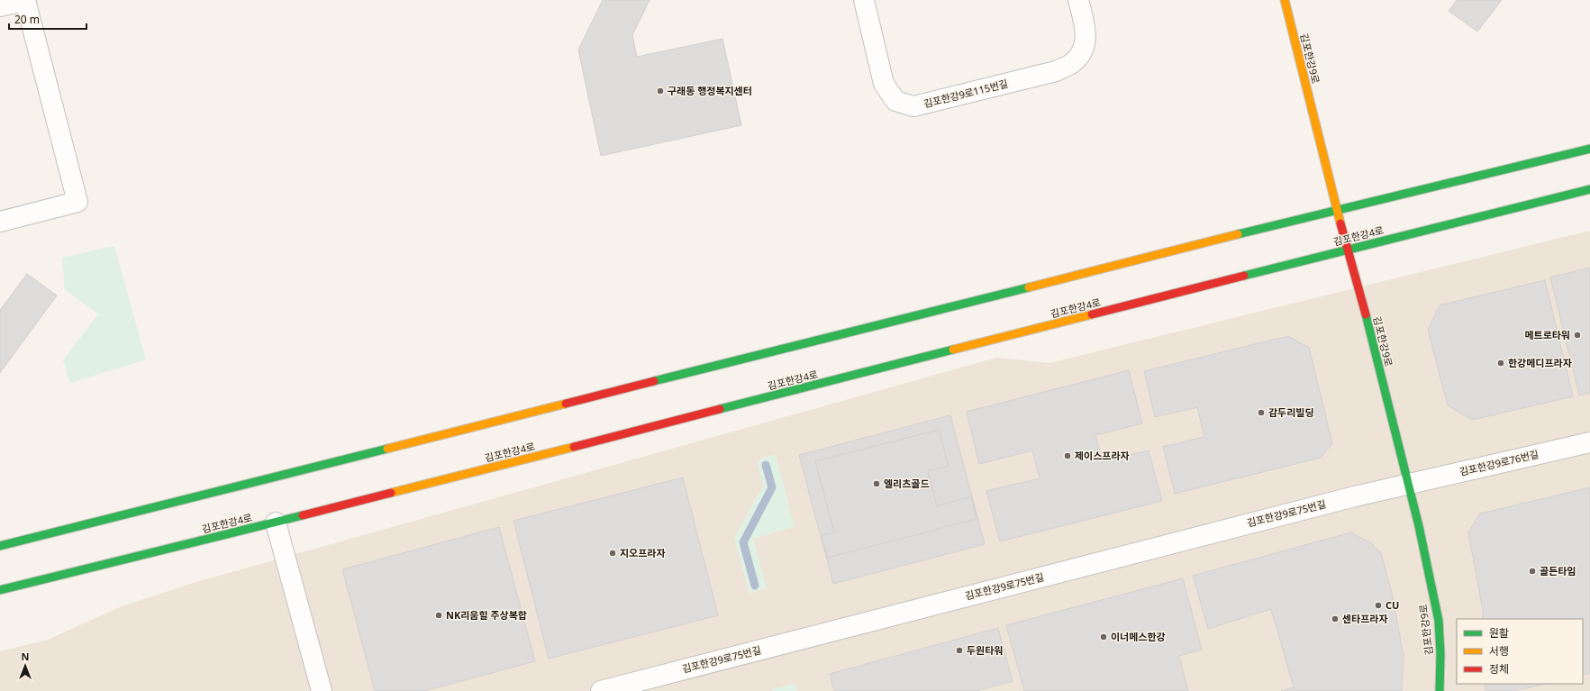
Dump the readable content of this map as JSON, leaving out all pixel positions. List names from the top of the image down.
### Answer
{
  "streets": {
    "street": [
      "김포한강9로",
      "김포한강9로115번길",
      "김포한강4로",
      "김포한강9로76번길",
      "김포한강9로75번길"
    ]
  },
  "crossings": [
    ["김포한강9로", "김포한강4로"],
    ["김포한강9로", "김포한강9로76번길"],
    ["김포한강9로", "김포한강9로75번길"],
    ["김포한강9로76번길", "김포한강9로75번길"]
  ],
  "places": [
    "구래동 행정복지센터",
    "메트로타워",
    "한강메디프라자",
    "감두리빌딩",
    "제이스프라자",
    "엘리츠골드",
    "지오프라자",
    "골든타임",
    "CU",
    "NK리움힐 주상복합",
    "센타프라자",
    "이너메스한강",
    "두원타워"
  ],
  "legend": ["원활", "서행", "정체"],
  "scale_bar": "20 m",
  "north": "top"
}
